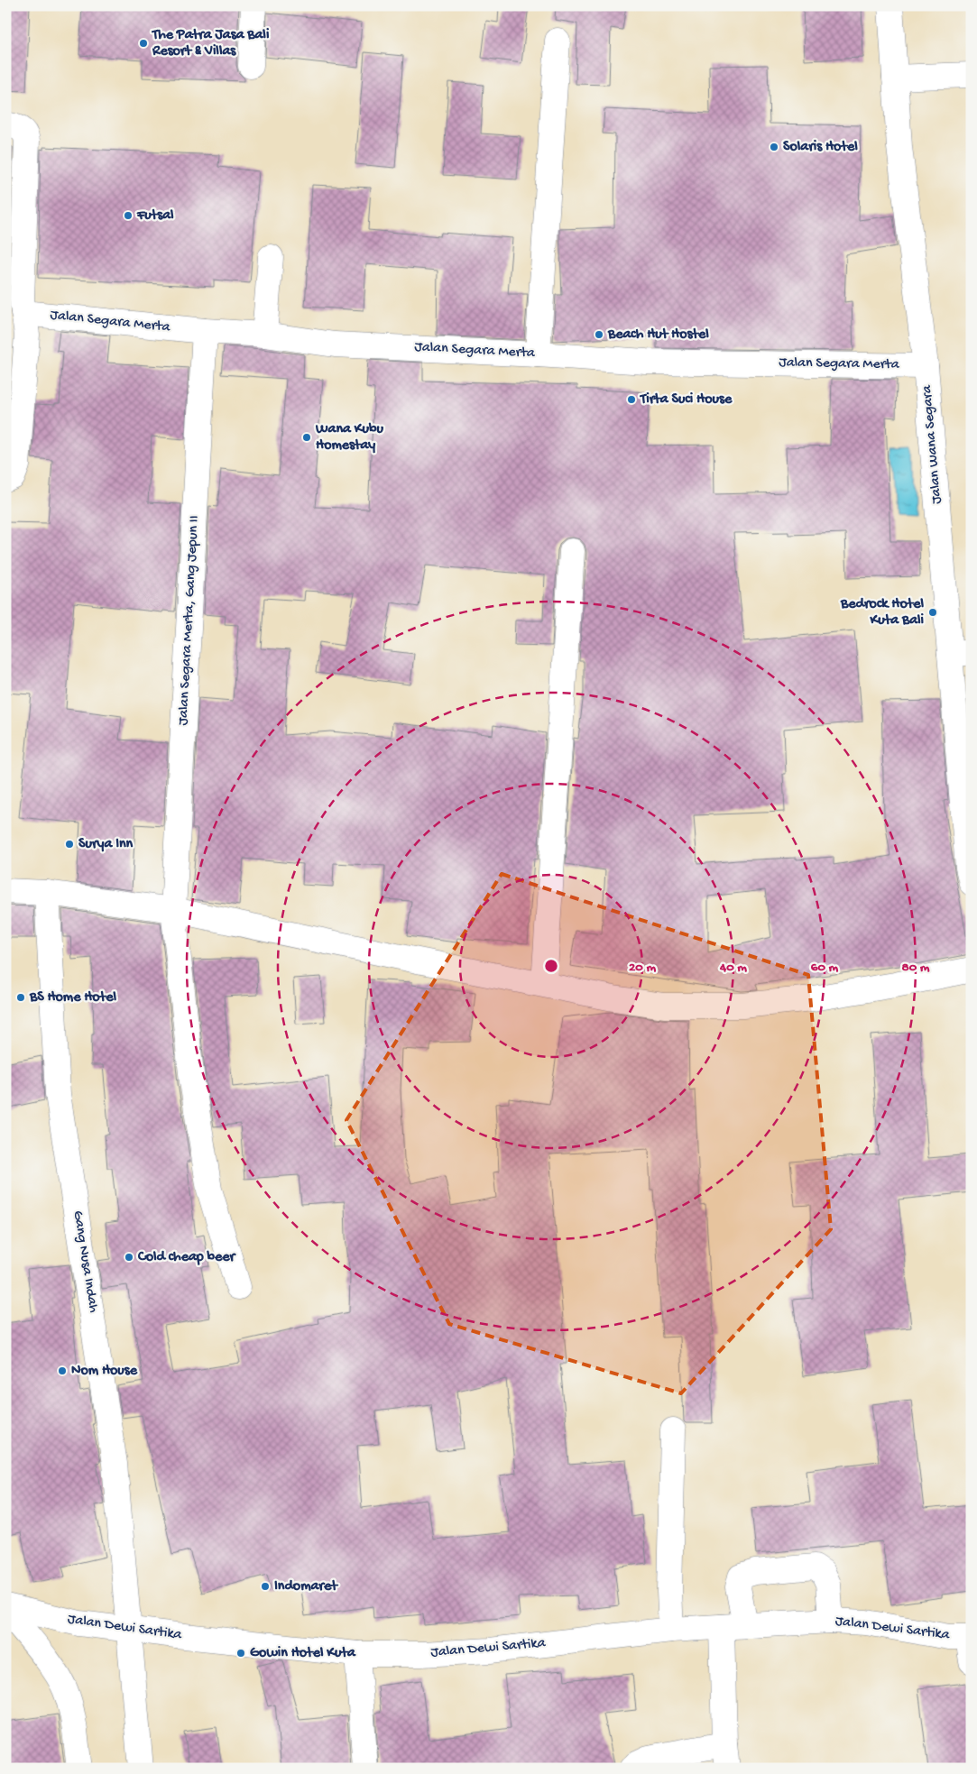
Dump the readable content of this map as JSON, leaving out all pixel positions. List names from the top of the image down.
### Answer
{
  "streets": {
    "street": [
      "Jalan Segara Merta",
      "Jalan Wana Segara",
      "Jalan Segara Merta, Gang Jepun II",
      "Gang Nusa Indah",
      "Jalan Dewi Sartika"
    ]
  },
  "crossings": [
    ["Jalan Segara Merta", "Jalan Wana Segara"],
    ["Jalan Segara Merta", "Jalan Segara Merta, Gang Jepun II"],
    ["Gang Nusa Indah", "Jalan Dewi Sartika"]
  ],
  "places": [
    "The Patra Jasa Bali Resort & Villas",
    "Solaris Hotel",
    "Futsal",
    "Beach Hut Hostel",
    "Tirta Suci House",
    "Wana Kubu Homestay",
    "Bedrock Hotel Kuta Bali",
    "Surya Inn",
    "BS Home Hotel",
    "Cold cheap beer",
    "Nom House",
    "Indomaret",
    "Gowin Hotel Kuta"
  ],
  "rings": [
    "20 m",
    "40 m",
    "60 m",
    "80 m"
  ]
}
